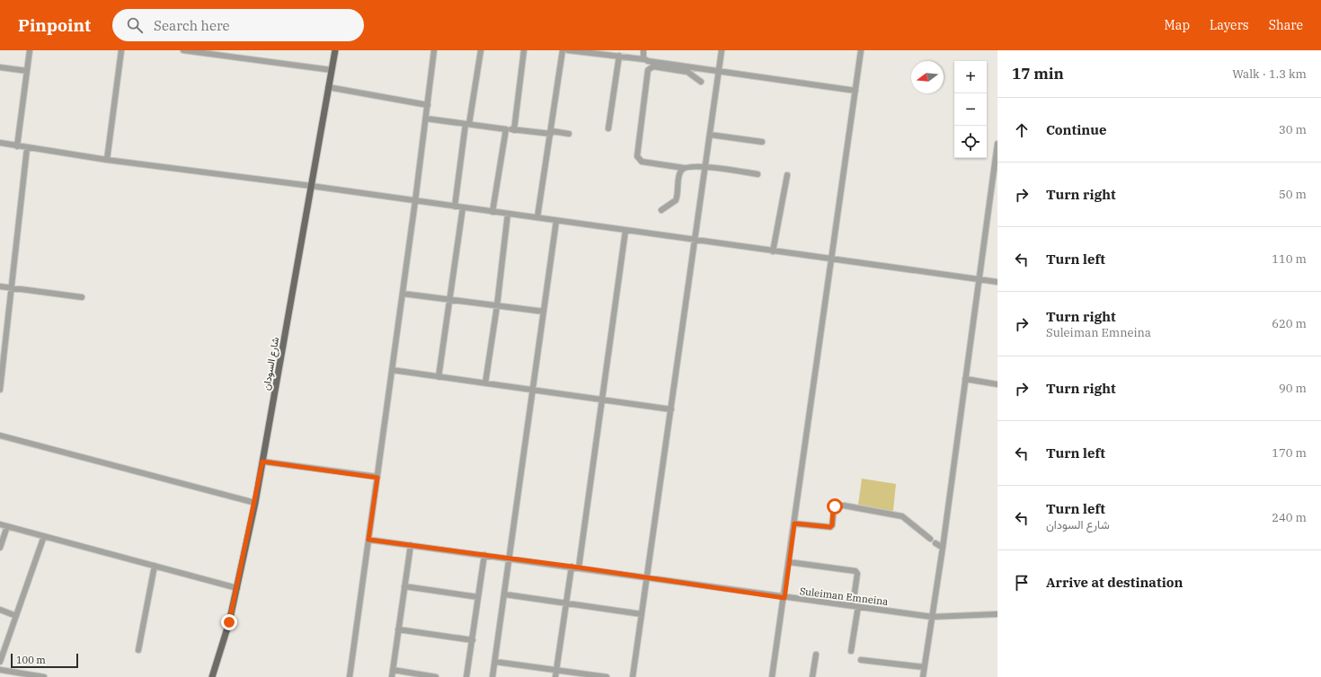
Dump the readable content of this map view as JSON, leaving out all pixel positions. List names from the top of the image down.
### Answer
{
  "streets": {
    "main road": ["شارع السودان"],
    "street": ["Suleiman Emneina"]
  },
  "scale_bar": "100 m",
  "north": "left",
  "page": {
    "header": "Pinpoint",
    "search": "Search here",
    "nav": ["Map", "Layers", "Share"],
    "heading": ["17 min", "Walk · 1.3 km"],
    "map_buttons": ["+", "−"],
    "list": [
      ["Continue", "30 m"],
      ["Turn right", "50 m"],
      ["Turn left", "110 m"],
      ["Turn right", "Suleiman Emneina", "620 m"],
      ["Turn right", "90 m"],
      ["Turn left", "170 m"],
      ["Turn left", "شارع السودان", "240 m"],
      "Arrive at destination"
    ],
    "scale": "100 m"
  }
}
